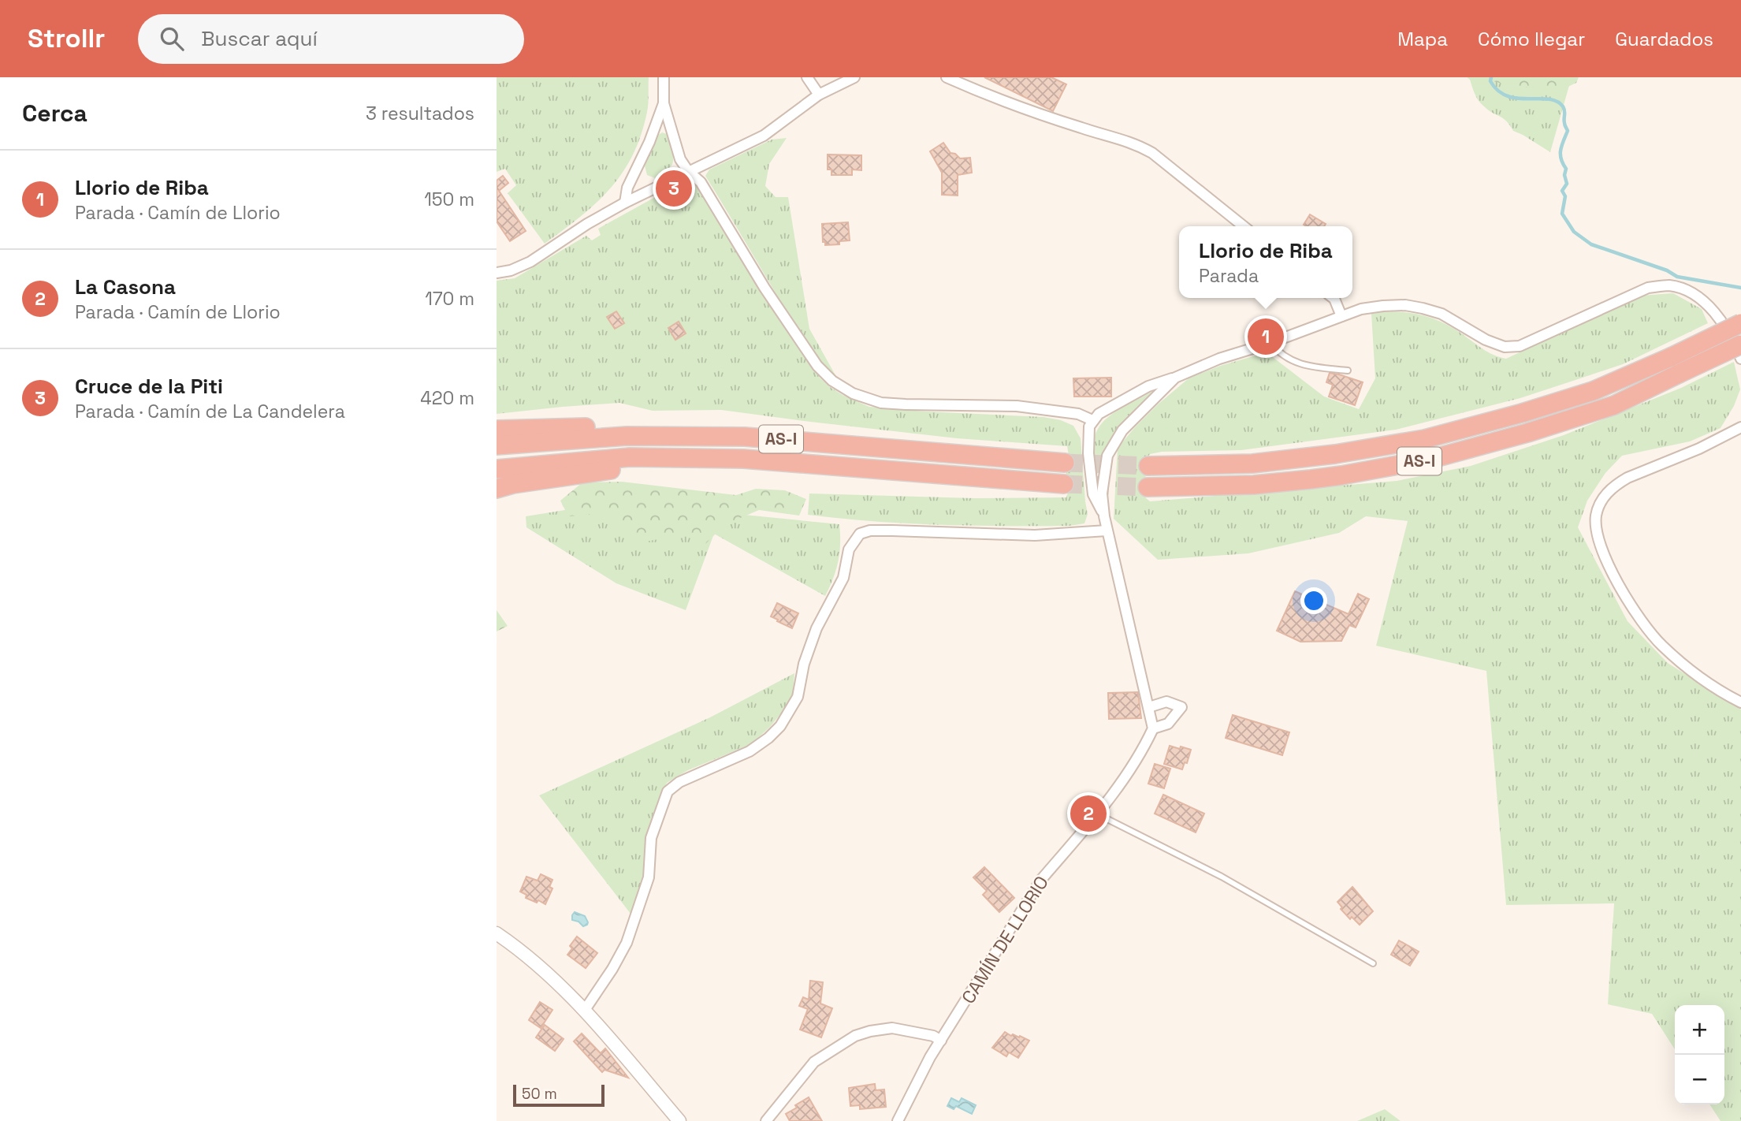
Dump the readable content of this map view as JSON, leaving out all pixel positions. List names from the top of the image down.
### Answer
{
  "streets": {
    "highway": ["AS-I"],
    "street": ["CAMÍN DE LLORIO"]
  },
  "scale_bar": "50 m",
  "page": {
    "header": "Strollr",
    "search": "Buscar aquí",
    "nav": ["Mapa", "Cómo llegar", "Guardados"],
    "heading": ["Cerca", "3 resultados"],
    "list": [
      {
        "mark": "1",
        "name": "Llorio de Riba",
        "note": "Parada · Camín de Llorio",
        "value": "150 m"
      },
      {
        "mark": "2",
        "name": "La Casona",
        "note": "Parada · Camín de Llorio",
        "value": "170 m"
      },
      {
        "mark": "3",
        "name": "Cruce de la Piti",
        "note": "Parada · Camín de La Candelera",
        "value": "420 m"
      }
    ],
    "pins": ["3", "1", "2"],
    "popup": ["Llorio de Riba", "Parada"],
    "map_buttons": ["+", "−"],
    "scale": "50 m"
  }
}
